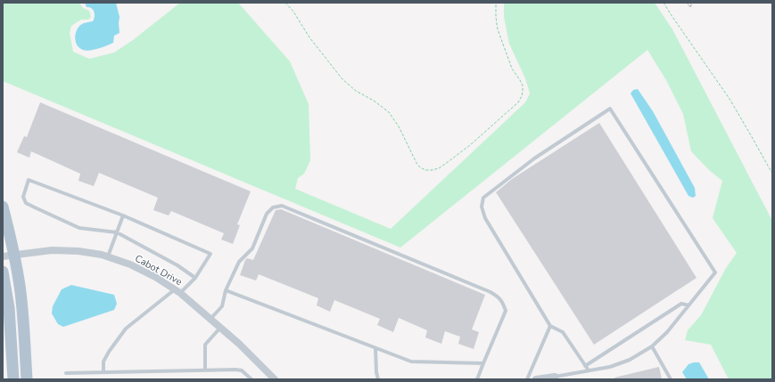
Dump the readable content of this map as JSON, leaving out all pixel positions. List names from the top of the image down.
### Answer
{
  "streets": {
    "street": ["Cabot Drive"]
  }
}
